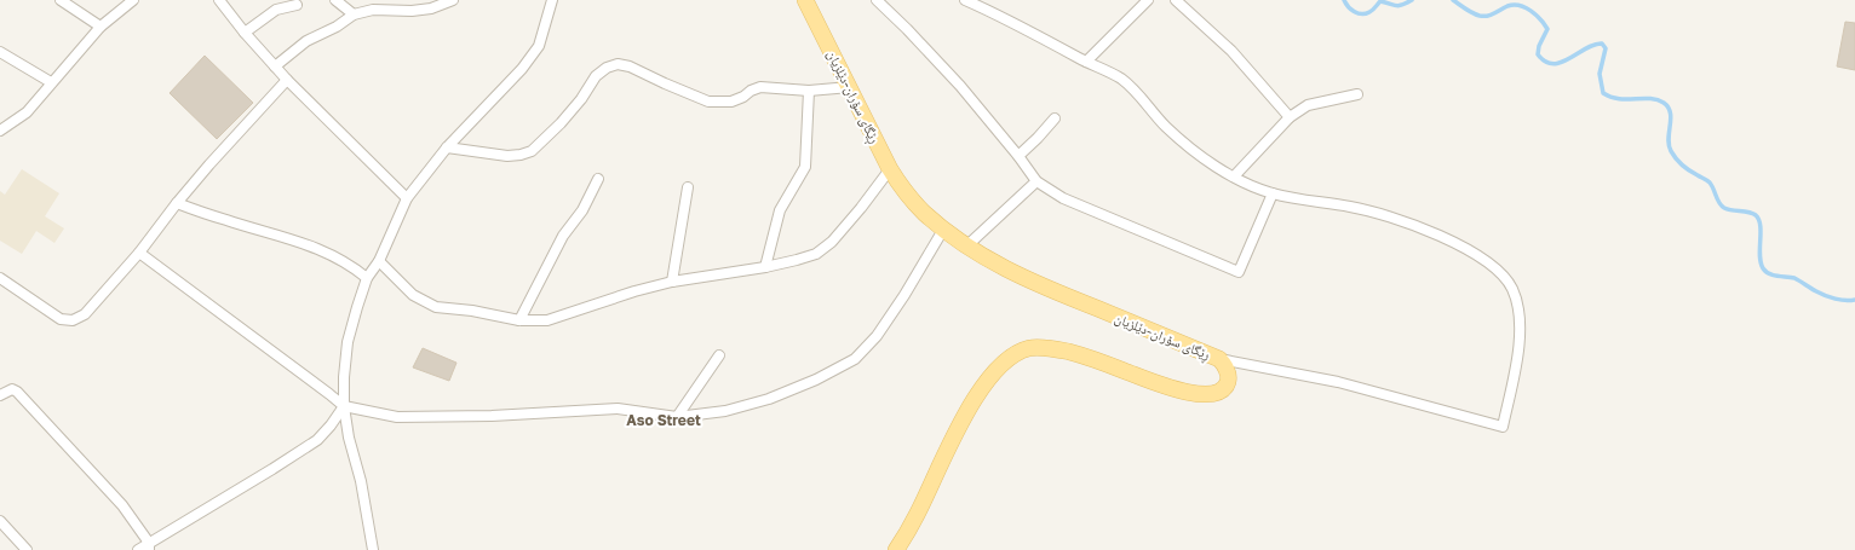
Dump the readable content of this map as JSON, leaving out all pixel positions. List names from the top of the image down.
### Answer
{
  "streets": {
    "main road": ["ڕێگای سۆران-دێلزیان"]
  },
  "districts": ["Aso Street"]
}
